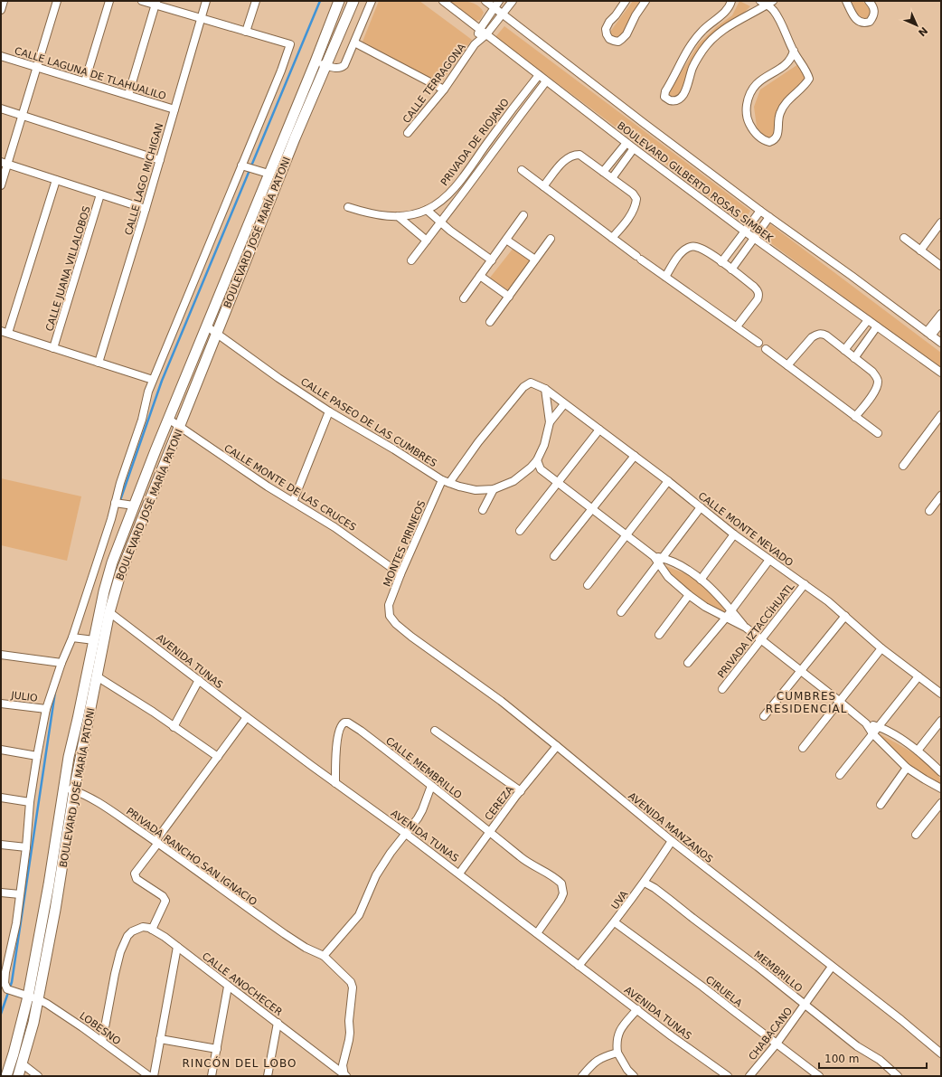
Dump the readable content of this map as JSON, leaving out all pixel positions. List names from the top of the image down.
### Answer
{
  "streets": {
    "main road": ["BOULEVARD JOSÉ MARÍA PATONI"],
    "street": [
      "CALLE LAGUNA DE TLAHUALILO",
      "CALLE TERRAGONA",
      "PRIVADA DE RIOJANO",
      "CALLE LAGO MICHIGAN",
      "BOULEVARD GILBERTO ROSAS SIMBEK",
      "CALLE JUANA VILLALOBOS",
      "CALLE PASEO DE LAS CUMBRES",
      "CALLE MONTE DE LAS CRUCES",
      "CALLE MONTE NEVADO",
      "MONTES PIRINEOS",
      "PRIVADA IZTACCÍHUATL",
      "AVENIDA TUNAS",
      "JULIO",
      "CALLE MEMBRILLO",
      "CEREZA",
      "AVENIDA MANZANOS",
      "PRIVADA RANCHO SAN IGNACIO",
      "UVA",
      "MEMBRILLO",
      "CALLE ANOCHECER",
      "CIRUELA",
      "LOBESNO",
      "CHABACANO"
    ]
  },
  "crossings": [
    ["CALLE LAGUNA DE TLAHUALILO", "CALLE LAGO MICHIGAN"],
    ["CALLE TERRAGONA", "BOULEVARD GILBERTO ROSAS SIMBEK"],
    ["PRIVADA DE RIOJANO", "BOULEVARD GILBERTO ROSAS SIMBEK"],
    ["BOULEVARD JOSÉ MARÍA PATONI", "CALLE PASEO DE LAS CUMBRES"],
    ["BOULEVARD JOSÉ MARÍA PATONI", "CALLE MONTE DE LAS CRUCES"],
    ["BOULEVARD JOSÉ MARÍA PATONI", "AVENIDA TUNAS"],
    ["BOULEVARD JOSÉ MARÍA PATONI", "PRIVADA RANCHO SAN IGNACIO"],
    ["BOULEVARD JOSÉ MARÍA PATONI", "LOBESNO"],
    ["CALLE PASEO DE LAS CUMBRES", "CALLE MONTE NEVADO"],
    ["CALLE PASEO DE LAS CUMBRES", "MONTES PIRINEOS"],
    ["CALLE MONTE DE LAS CRUCES", "MONTES PIRINEOS"],
    ["CALLE MONTE NEVADO", "MONTES PIRINEOS"],
    ["CALLE MONTE NEVADO", "PRIVADA IZTACCÍHUATL"],
    ["MONTES PIRINEOS", "AVENIDA MANZANOS"],
    ["AVENIDA TUNAS", "CALLE MEMBRILLO"],
    ["AVENIDA TUNAS", "CEREZA"],
    ["AVENIDA TUNAS", "UVA"],
    ["CALLE MEMBRILLO", "CEREZA"],
    ["CEREZA", "AVENIDA MANZANOS"],
    ["AVENIDA MANZANOS", "UVA"],
    ["AVENIDA MANZANOS", "CHABACANO"],
    ["PRIVADA RANCHO SAN IGNACIO", "CALLE ANOCHECER"],
    ["UVA", "MEMBRILLO"],
    ["UVA", "CIRUELA"],
    ["MEMBRILLO", "CHABACANO"],
    ["CIRUELA", "CHABACANO"]
  ],
  "districts": ["CUMBRES RESIDENCIAL", "RINCÓN DEL LOBO"],
  "scale_bar": "100 m",
  "north": "bottom right"
}
